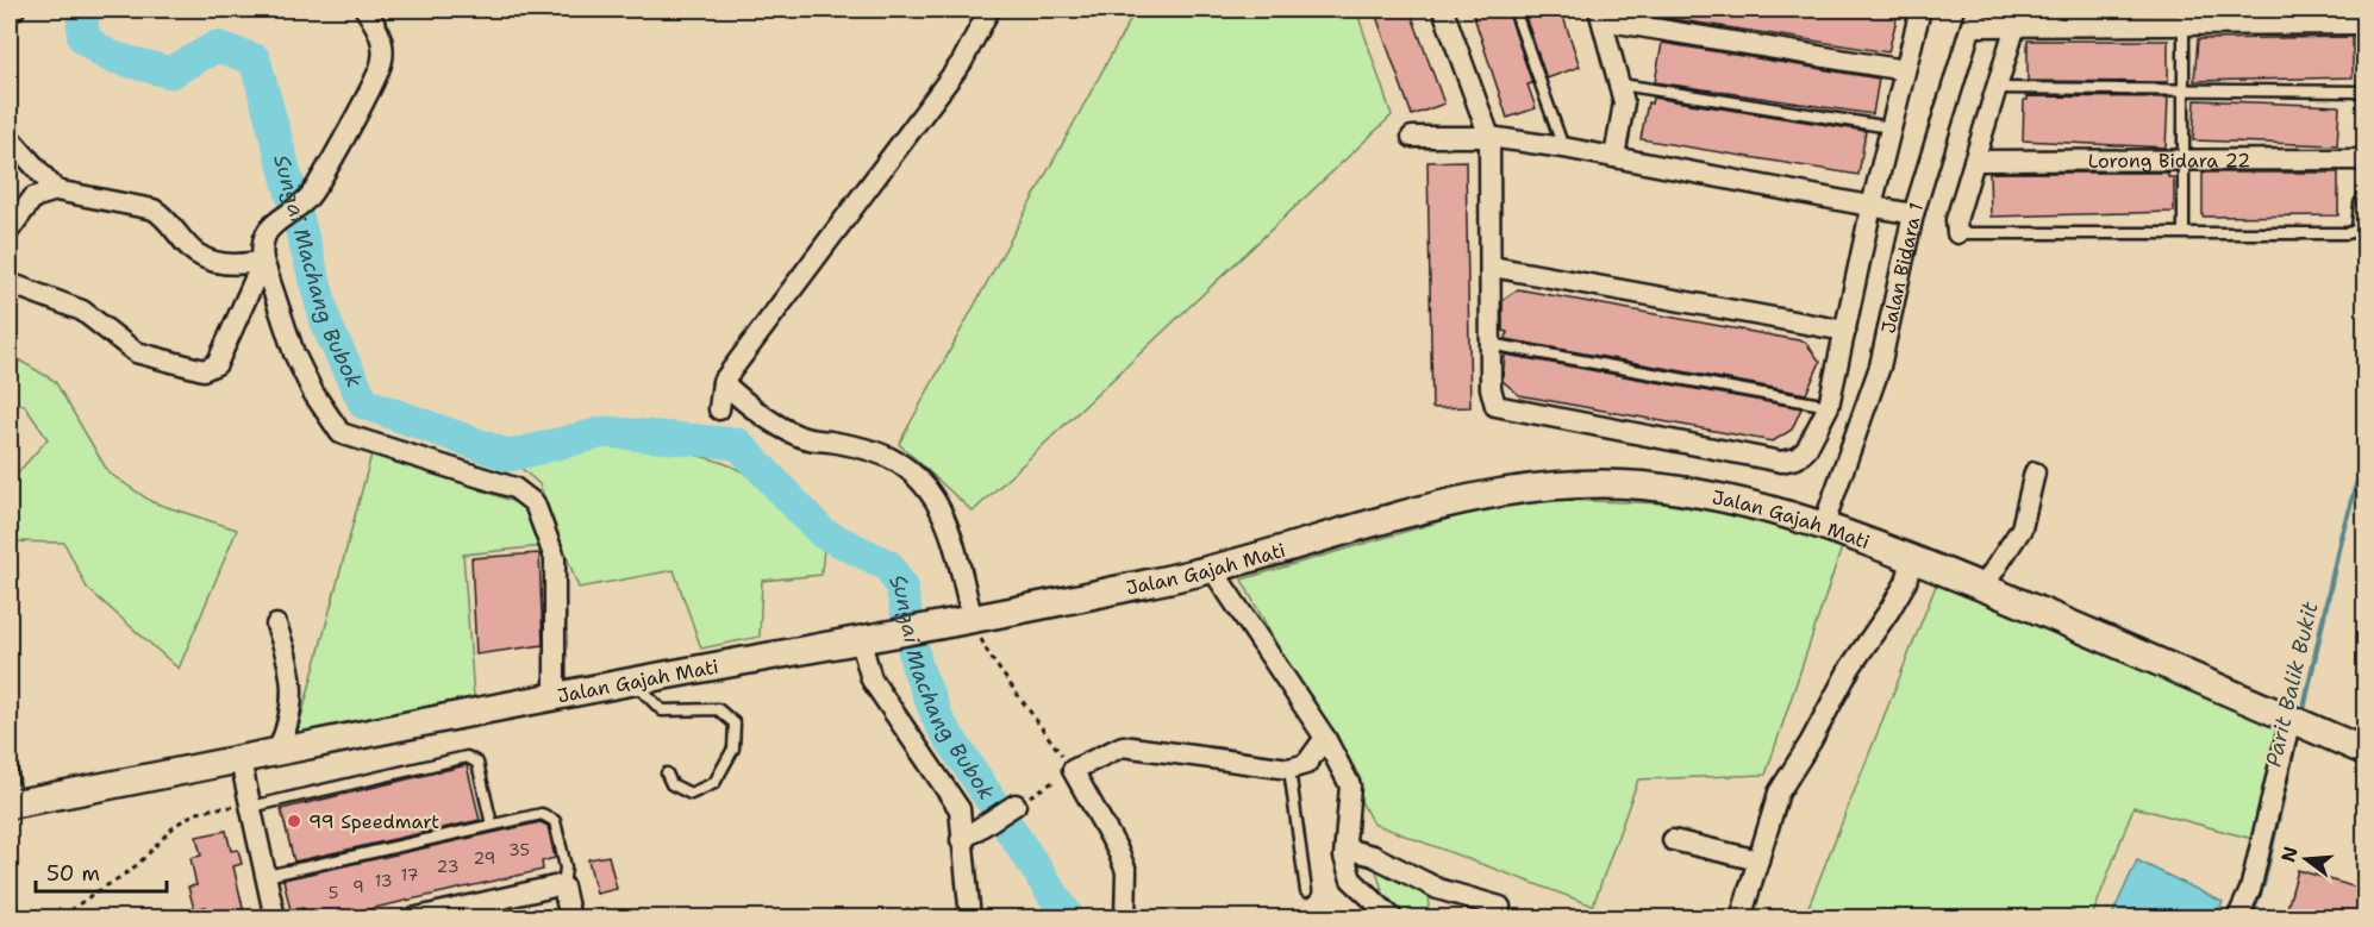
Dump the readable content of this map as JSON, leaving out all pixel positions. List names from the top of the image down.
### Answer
{
  "streets": {
    "main road": ["Jalan Gajah Mati"],
    "street": ["Lorong Bidara 22", "Jalan Bidara 1"]
  },
  "crossings": [
    ["Jalan Bidara 1", "Jalan Gajah Mati"]
  ],
  "water": ["Sungai Machang Bubok", "Parit Balik Bukit"],
  "places": ["99 Speedmart"],
  "house_numbers": [
    "35",
    "29",
    "23",
    "17",
    "13",
    "9",
    "5"
  ],
  "scale_bar": "50 m",
  "north": "left"
}
